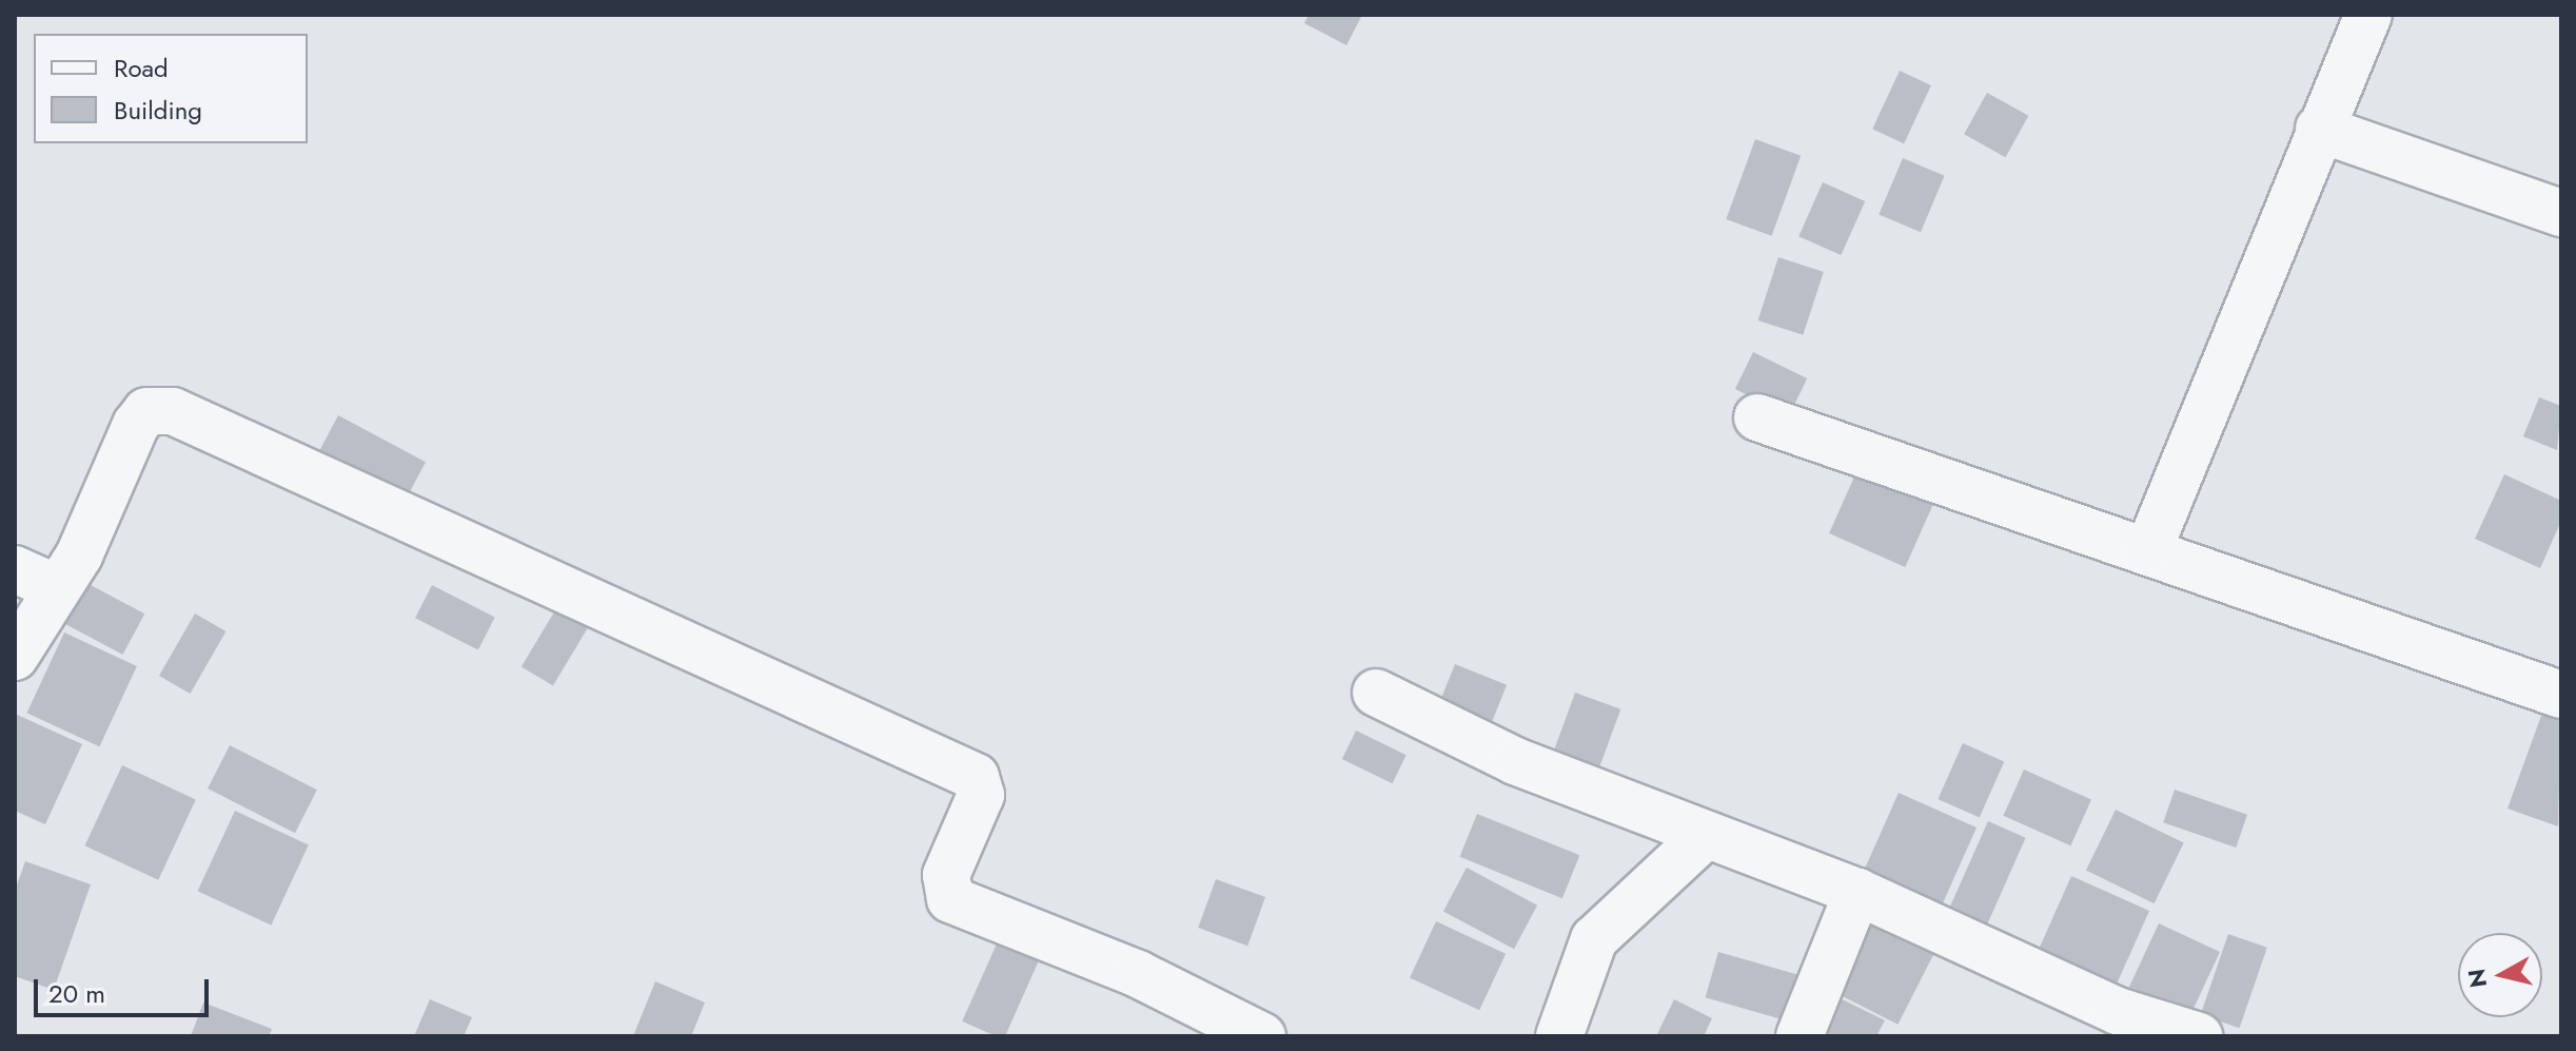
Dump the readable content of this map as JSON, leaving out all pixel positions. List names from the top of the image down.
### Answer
{
  "legend": ["Road", "Building"],
  "scale_bar": "20 m",
  "north": "left"
}
